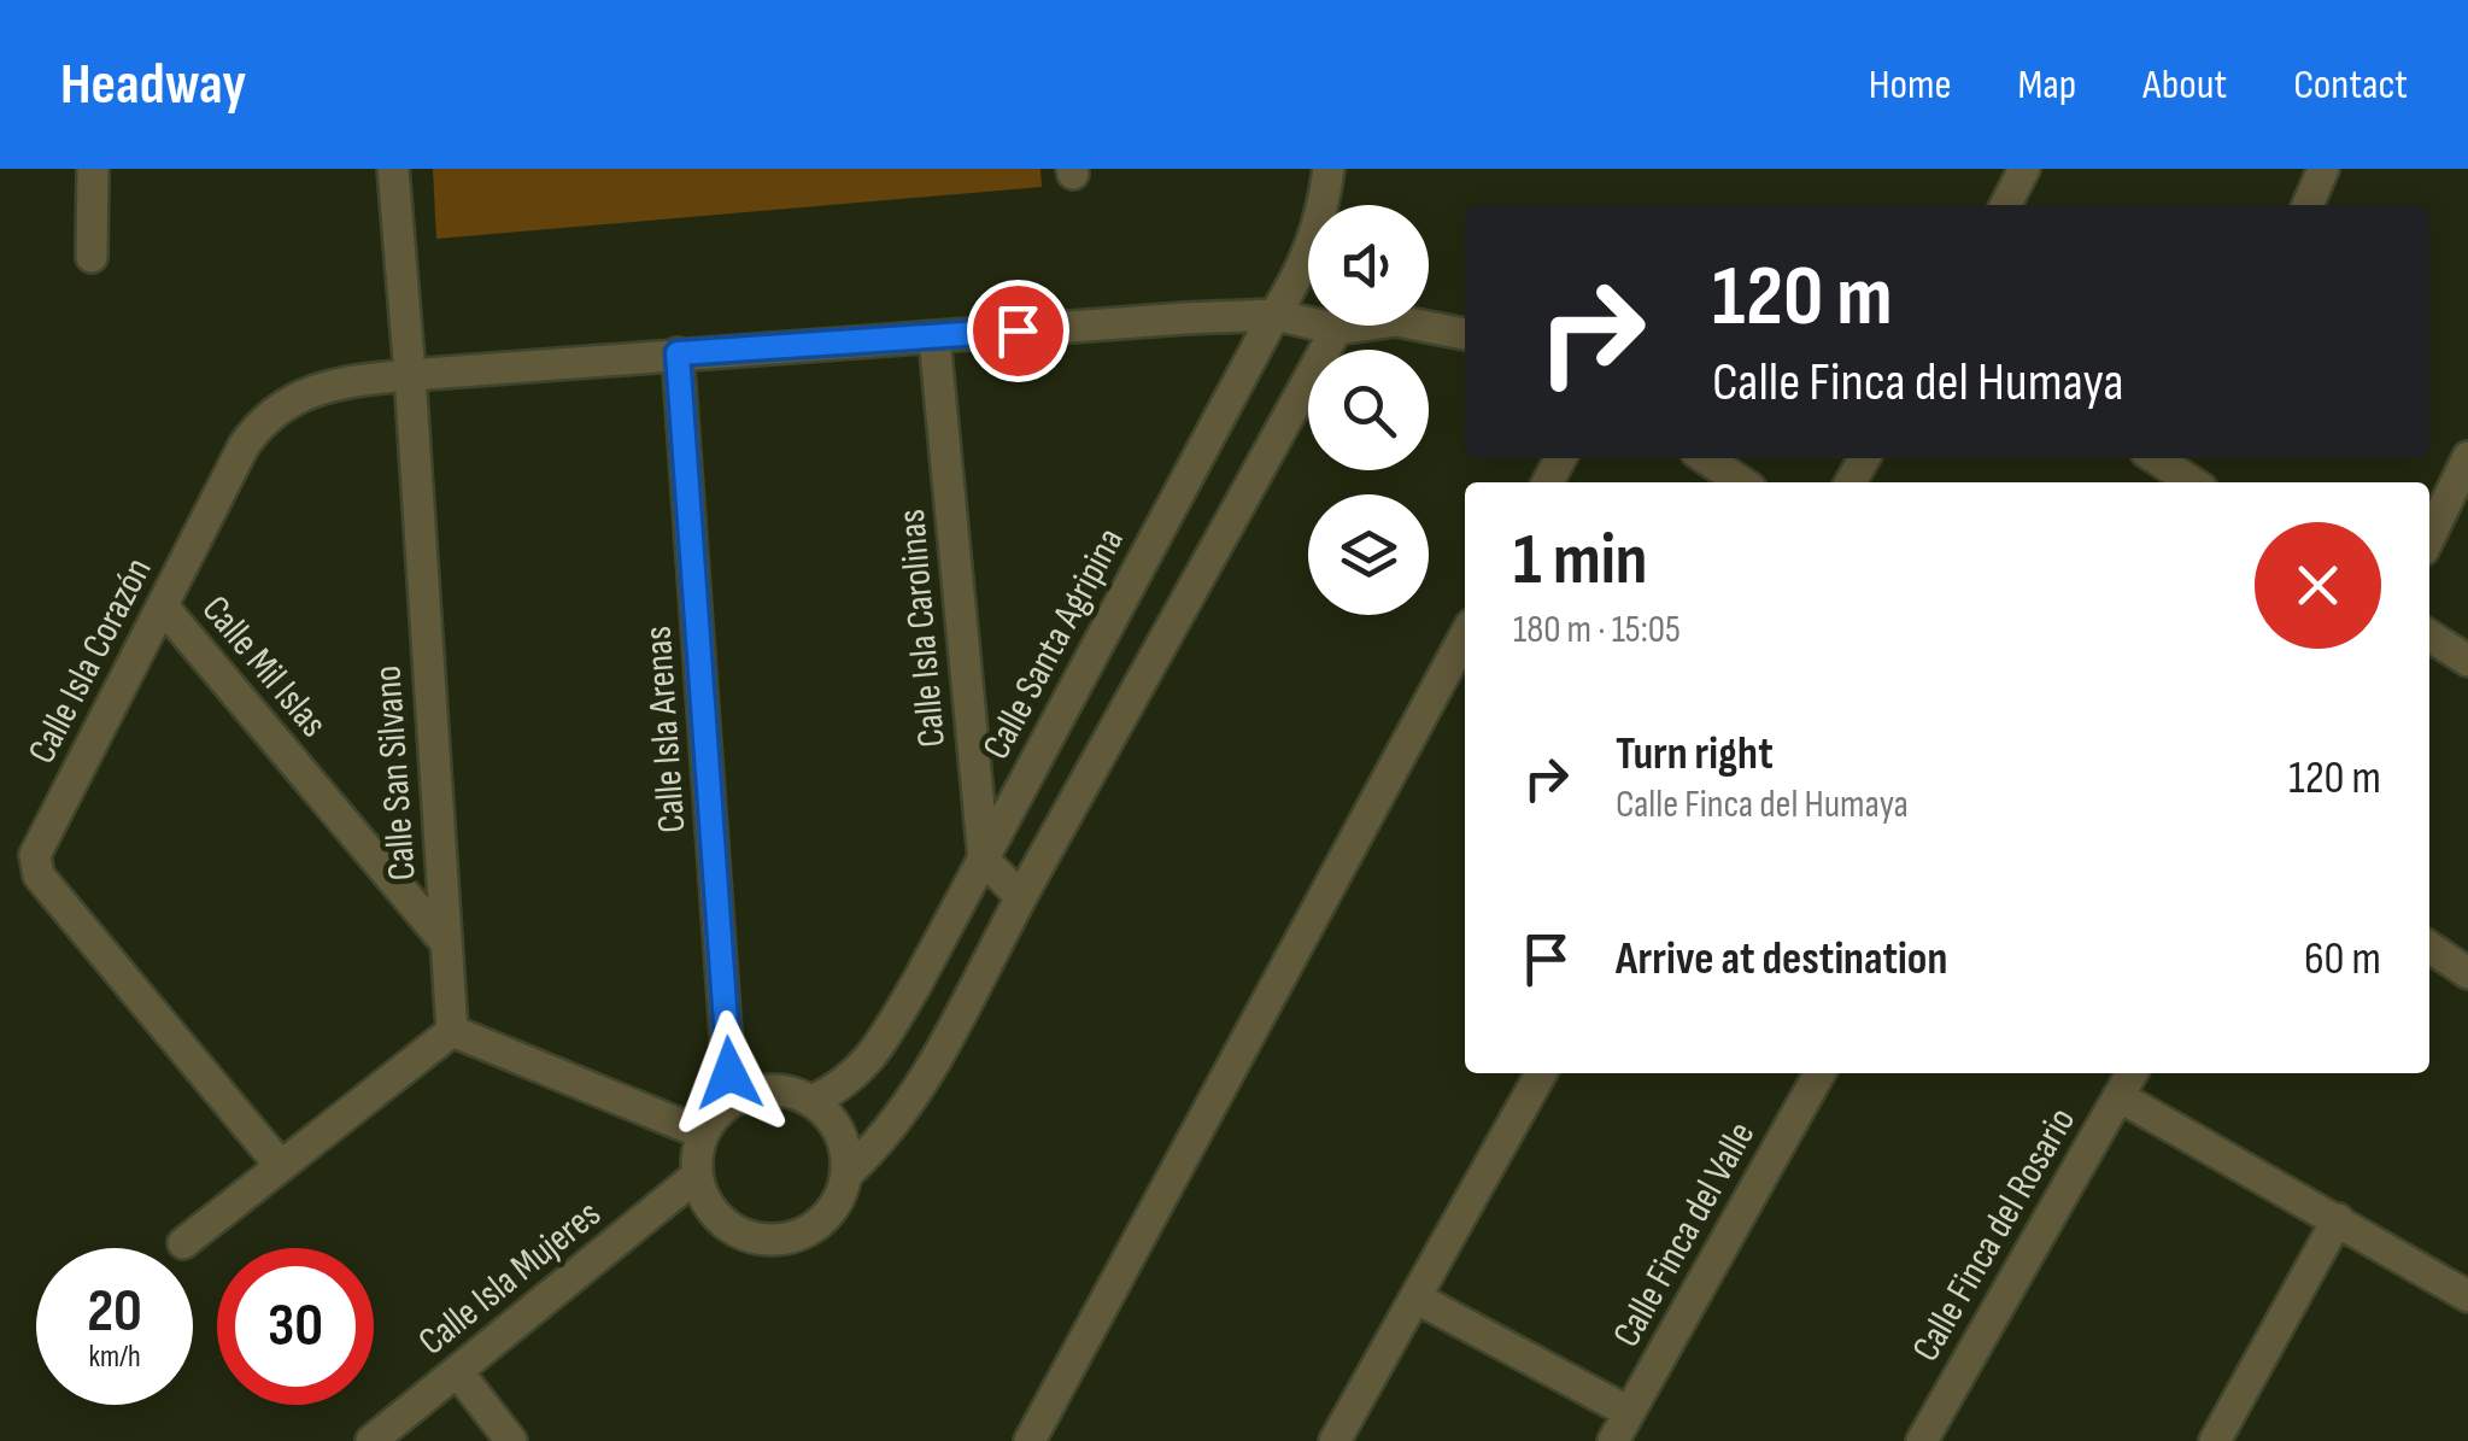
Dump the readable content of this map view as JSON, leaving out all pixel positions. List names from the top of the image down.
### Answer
{
  "streets": {
    "street": [
      "Calle Isla Carolinas",
      "Calle Santa Agripina",
      "Calle Isla Corazón",
      "Calle Mil Islas",
      "Calle Isla Arenas",
      "Calle San Silvano",
      "Calle Finca del Valle",
      "Calle Finca del Rosario",
      "Calle Isla Mujeres"
    ]
  },
  "crossings": [
    ["Calle Isla Carolinas", "Calle Santa Agripina"],
    ["Calle Isla Carolinas", "Calle Isla Corazón"],
    ["Calle Santa Agripina", "Calle Isla Corazón"],
    ["Calle Santa Agripina", "Calle Isla Arenas"],
    ["Calle Santa Agripina", "Calle Isla Mujeres"],
    ["Calle Isla Corazón", "Calle Mil Islas"],
    ["Calle Isla Corazón", "Calle Isla Arenas"],
    ["Calle Isla Corazón", "Calle San Silvano"],
    ["Calle Mil Islas", "Calle San Silvano"],
    ["Calle Isla Arenas", "Calle Isla Mujeres"]
  ],
  "page": {
    "header": "Headway",
    "nav": [
      "Home",
      "Map",
      "About",
      "Contact"
    ],
    "turn": ["120 m", "Calle Finca del Humaya"],
    "heading": ["1 min", "180 m · 15:05"],
    "list": [
      {
        "name": "Turn right",
        "note": "Calle Finca del Humaya",
        "value": "120 m"
      },
      {
        "name": "Arrive at destination",
        "value": "60 m"
      }
    ],
    "speed": "20 km/h",
    "limit": "30"
  }
}
